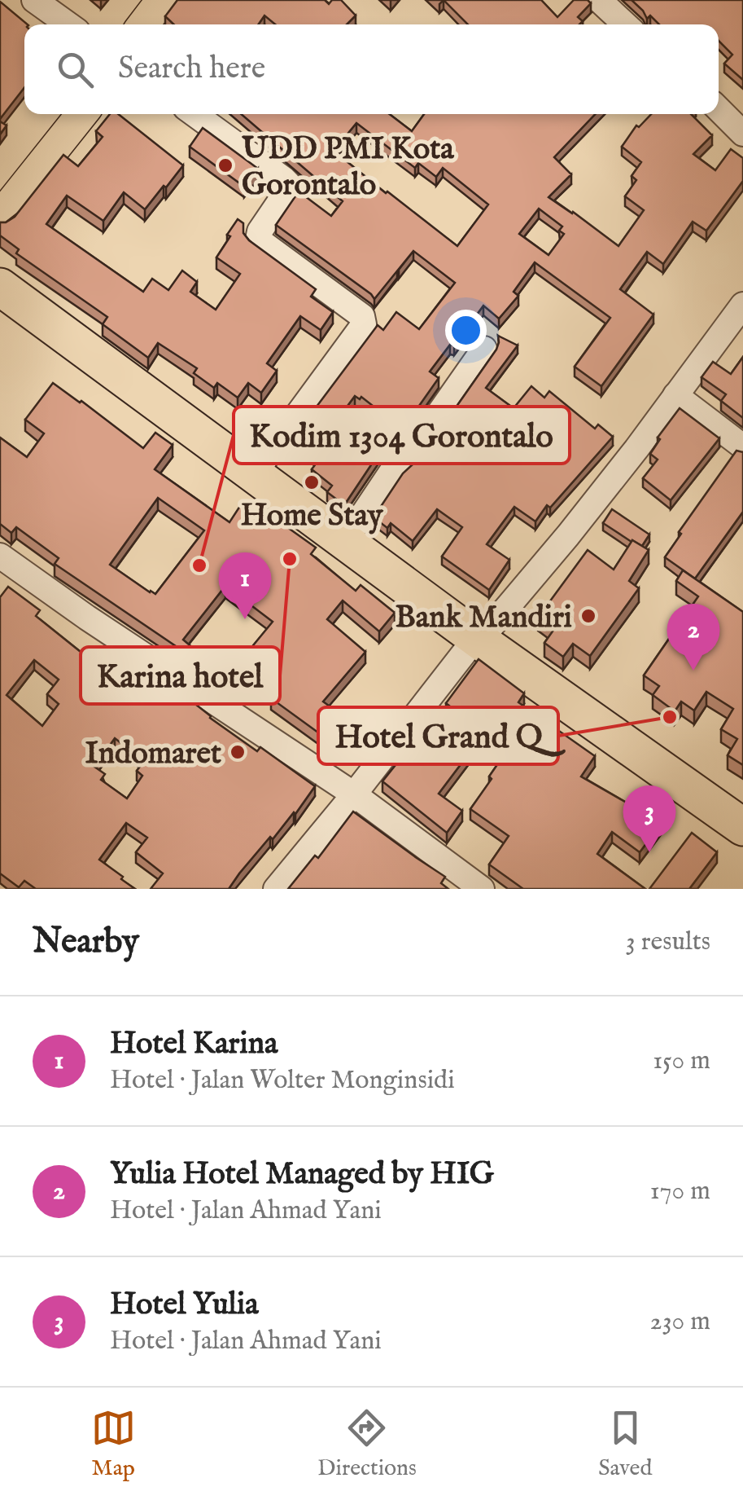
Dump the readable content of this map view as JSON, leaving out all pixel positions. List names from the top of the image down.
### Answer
{
  "places": [
    "UDD PMI Kota Gorontalo",
    "Home Stay",
    "Karina hotel",
    "Kodim 1304 Gorontalo",
    "Bank Mandiri",
    "Hotel Grand Q",
    "Indomaret"
  ],
  "page": {
    "search": "Search here",
    "pins": ["1", "2", "3"],
    "heading": ["Nearby", "3 results"],
    "list": [
      {
        "mark": "1",
        "name": "Hotel Karina",
        "note": "Hotel · Jalan Wolter Monginsidi",
        "value": "150 m"
      },
      {
        "mark": "2",
        "name": "Yulia Hotel Managed by HIG",
        "note": "Hotel · Jalan Ahmad Yani",
        "value": "170 m"
      },
      {
        "mark": "3",
        "name": "Hotel Yulia",
        "note": "Hotel · Jalan Ahmad Yani",
        "value": "230 m"
      }
    ],
    "nav": ["Map", "Directions", "Saved"]
  }
}
